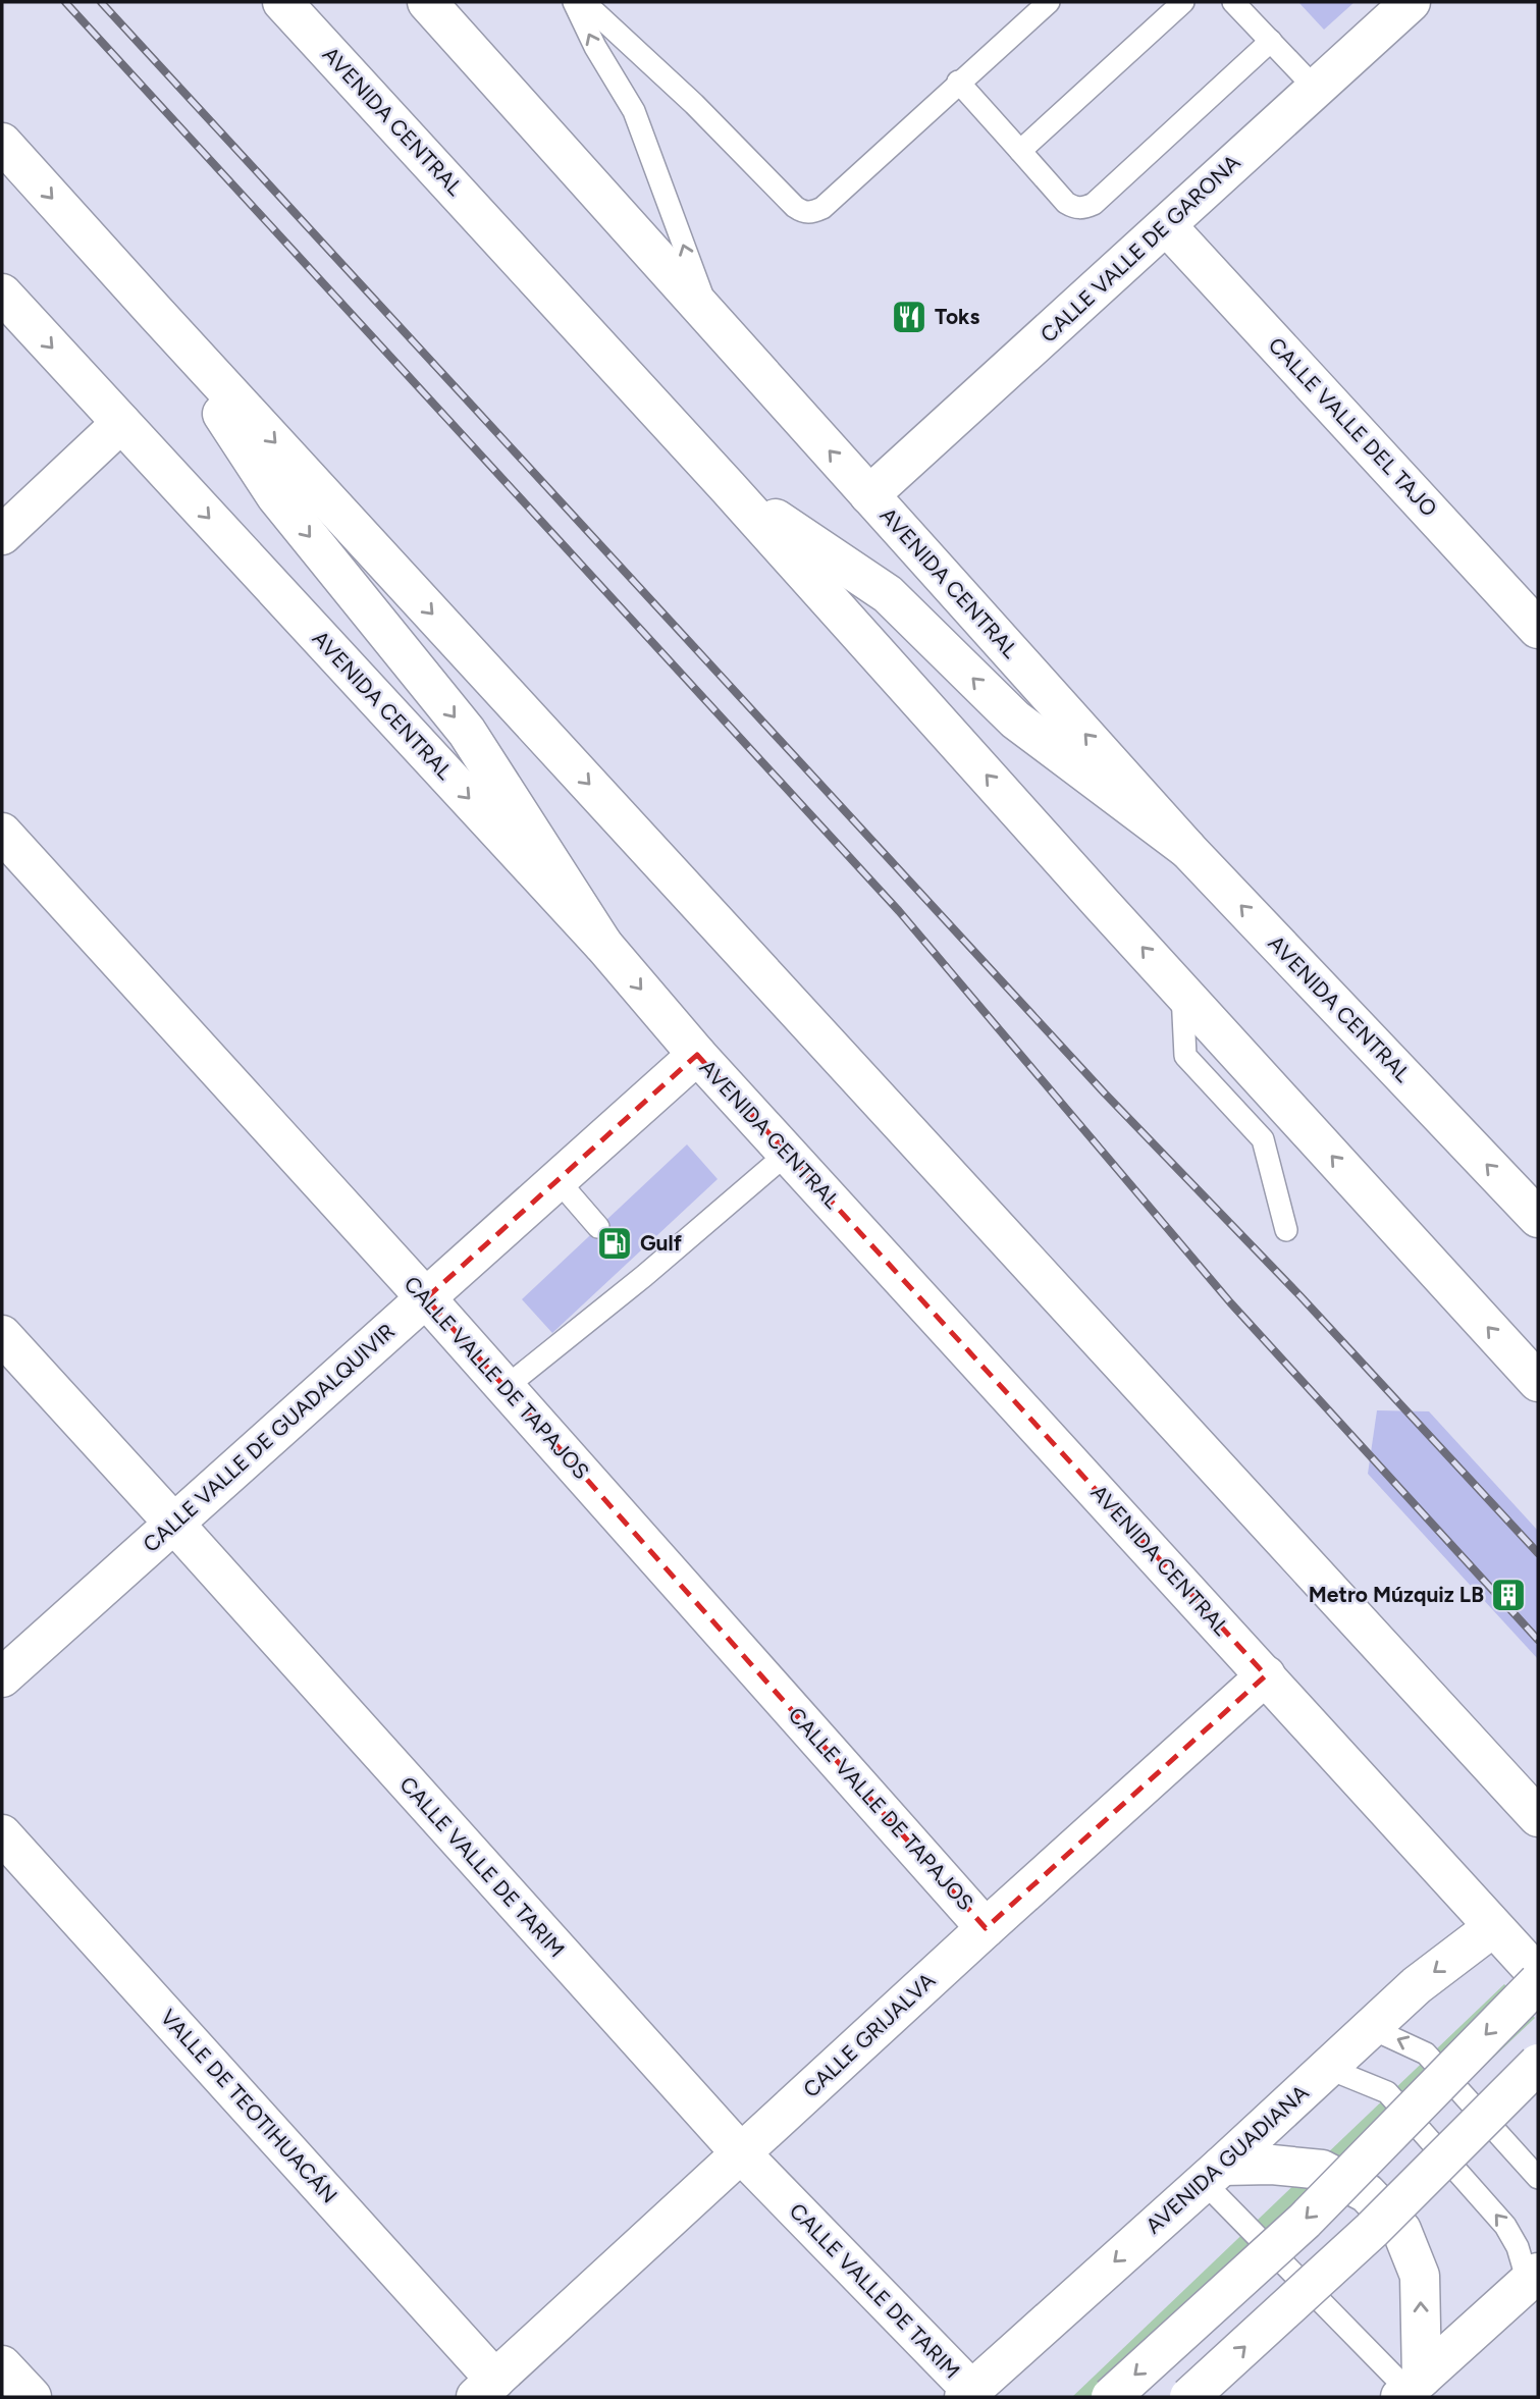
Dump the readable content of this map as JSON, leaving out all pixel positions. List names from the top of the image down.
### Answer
{
  "streets": {
    "main road": [
      "AVENIDA CENTRAL",
      "CALLE VALLE DE GARONA",
      "CALLE VALLE DEL TAJO",
      "CALLE VALLE DE TAPAJOS",
      "CALLE VALLE DE GUADALQUIVIR",
      "CALLE VALLE DE TARIM",
      "CALLE GRIJALVA",
      "VALLE DE TEOTIHUACÁN",
      "AVENIDA GUADIANA"
    ]
  },
  "crossings": [
    ["AVENIDA CENTRAL", "CALLE VALLE DE GARONA"],
    ["AVENIDA CENTRAL", "CALLE VALLE DE GUADALQUIVIR"],
    ["AVENIDA CENTRAL", "CALLE GRIJALVA"],
    ["AVENIDA CENTRAL", "AVENIDA GUADIANA"],
    ["CALLE VALLE DE GARONA", "CALLE VALLE DEL TAJO"],
    ["CALLE VALLE DE TAPAJOS", "CALLE VALLE DE GUADALQUIVIR"],
    ["CALLE VALLE DE TAPAJOS", "CALLE GRIJALVA"],
    ["CALLE VALLE DE GUADALQUIVIR", "CALLE VALLE DE TARIM"],
    ["CALLE VALLE DE TARIM", "CALLE GRIJALVA"],
    ["CALLE VALLE DE TARIM", "AVENIDA GUADIANA"],
    ["CALLE GRIJALVA", "VALLE DE TEOTIHUACÁN"]
  ],
  "places": {
    "restaurant": ["Toks"],
    "fuel station": ["Gulf"],
    "building": ["Metro Múzquiz LB"]
  }
}
